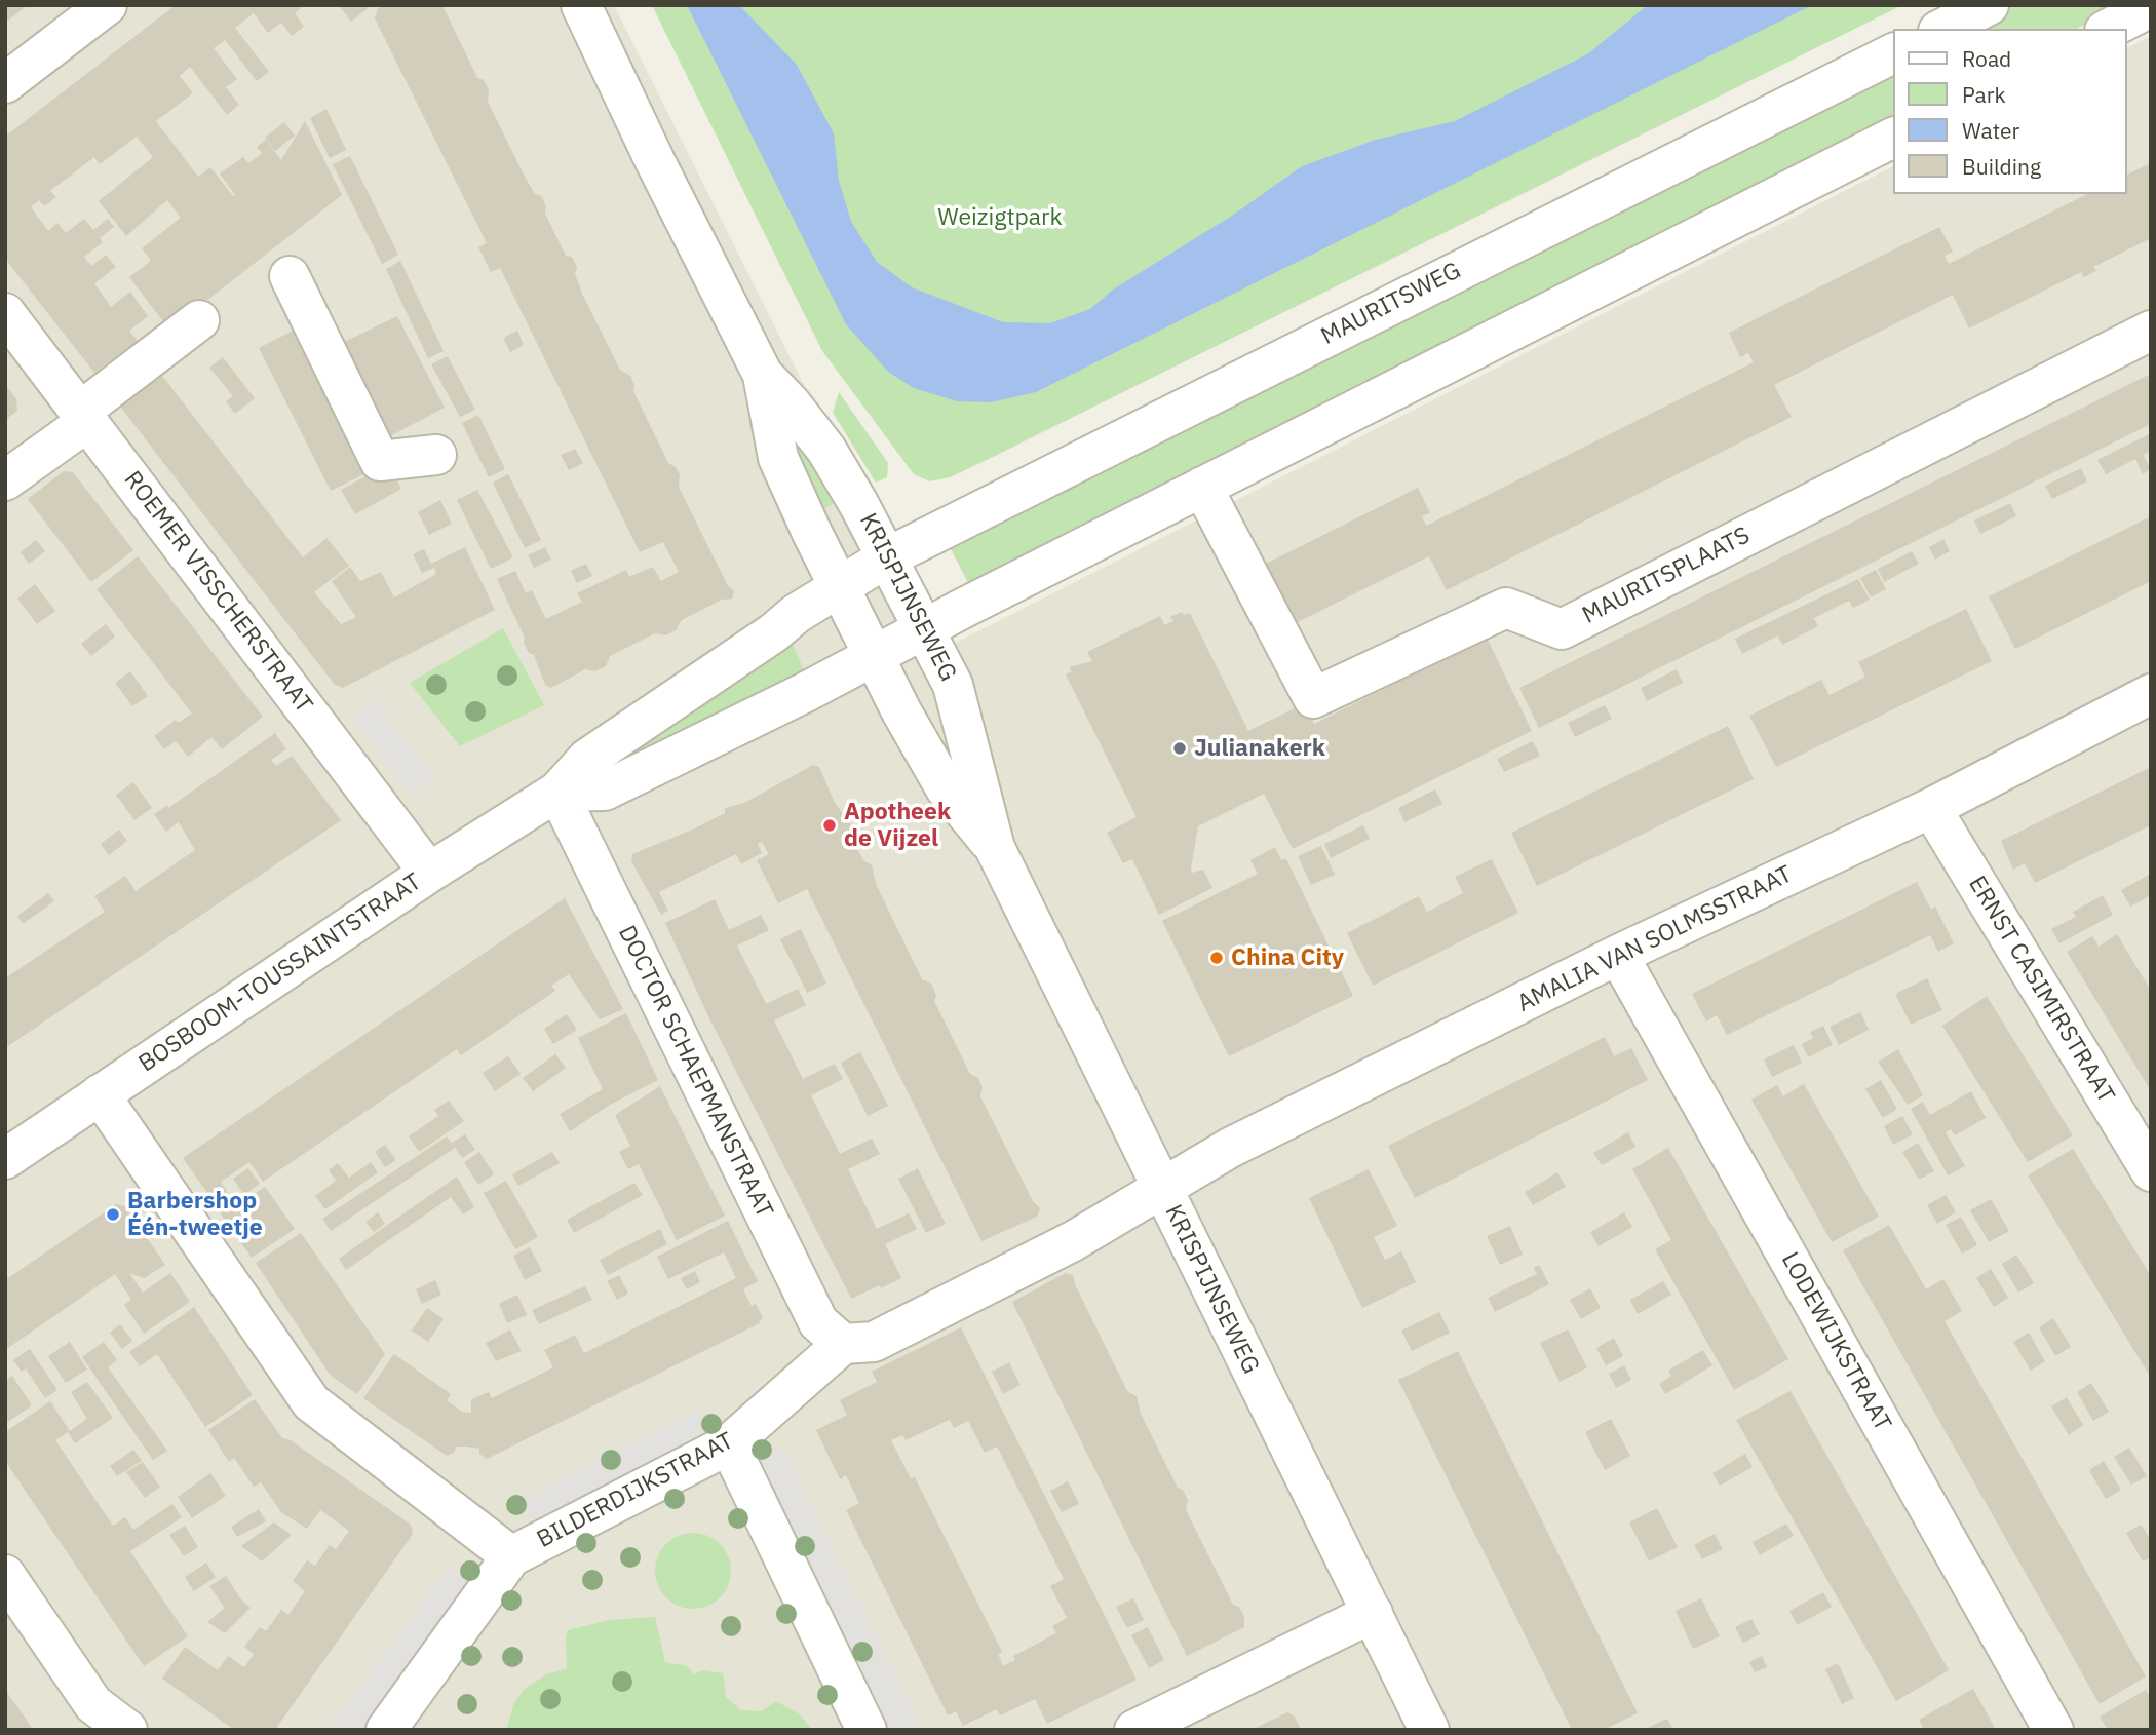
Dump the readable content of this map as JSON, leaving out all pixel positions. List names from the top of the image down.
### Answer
{
  "streets": {
    "street": [
      "MAURITSWEG",
      "MAURITSPLAATS",
      "ROEMER VISSCHERSTRAAT",
      "KRISPIJNSEWEG",
      "AMALIA VAN SOLMSSTRAAT",
      "BOSBOOM-TOUSSAINTSTRAAT",
      "ERNST CASIMIRSTRAAT",
      "DOCTOR SCHAEPMANSTRAAT",
      "LODEWIJKSTRAAT",
      "BILDERDIJKSTRAAT"
    ]
  },
  "crossings": [
    ["MAURITSWEG", "KRISPIJNSEWEG"],
    ["MAURITSWEG", "BOSBOOM-TOUSSAINTSTRAAT"],
    ["ROEMER VISSCHERSTRAAT", "BOSBOOM-TOUSSAINTSTRAAT"],
    ["KRISPIJNSEWEG", "AMALIA VAN SOLMSSTRAAT"],
    ["KRISPIJNSEWEG", "BOSBOOM-TOUSSAINTSTRAAT"],
    ["AMALIA VAN SOLMSSTRAAT", "ERNST CASIMIRSTRAAT"],
    ["AMALIA VAN SOLMSSTRAAT", "LODEWIJKSTRAAT"],
    ["BOSBOOM-TOUSSAINTSTRAAT", "DOCTOR SCHAEPMANSTRAAT"],
    ["DOCTOR SCHAEPMANSTRAAT", "BILDERDIJKSTRAAT"]
  ],
  "parks": ["Weizigtpark"],
  "places": [
    "Julianakerk",
    "Apotheek de Vijzel",
    "China City",
    "Barbershop Één-tweetje"
  ],
  "legend": [
    "Road",
    "Park",
    "Water",
    "Building"
  ]
}
